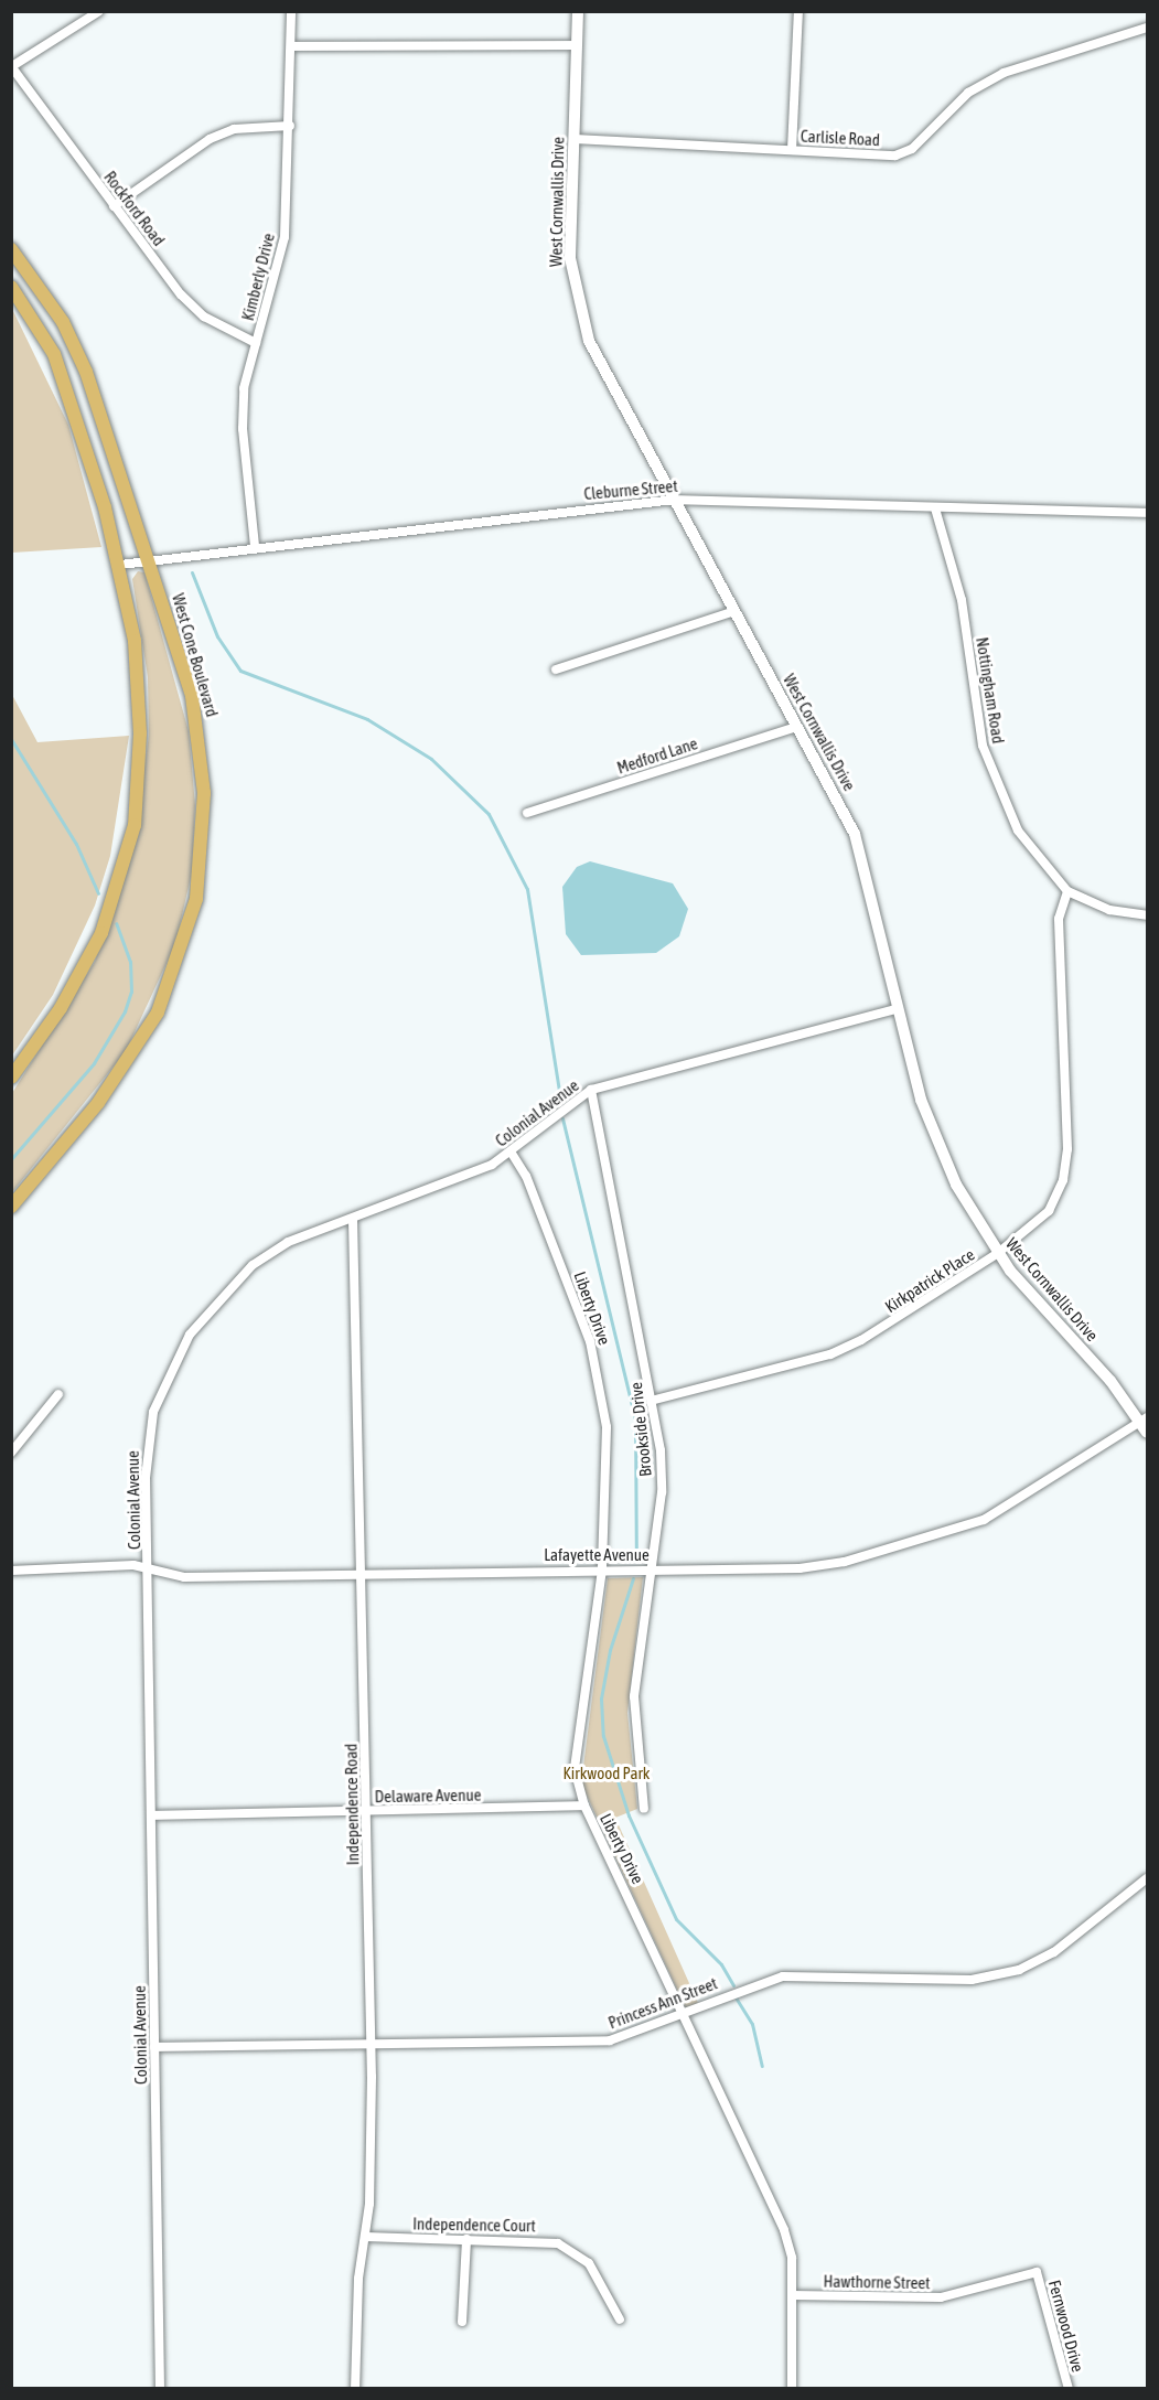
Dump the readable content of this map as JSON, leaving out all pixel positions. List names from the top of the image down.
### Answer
{
  "streets": {
    "main road": ["West Cone Boulevard"],
    "street": [
      "Carlisle Road",
      "West Cornwallis Drive",
      "Rockford Road",
      "Kimberly Drive",
      "Cleburne Street",
      "Nottingham Road",
      "Medford Lane",
      "Colonial Avenue",
      "Kirkpatrick Place",
      "Liberty Drive",
      "Brookside Drive",
      "Lafayette Avenue",
      "Delaware Avenue",
      "Independence Road",
      "Princess Ann Street",
      "Independence Court",
      "Hawthorne Street",
      "Fernwood Drive"
    ]
  },
  "crossings": [
    ["Carlisle Road", "West Cornwallis Drive"],
    ["West Cornwallis Drive", "Cleburne Street"],
    ["West Cornwallis Drive", "Medford Lane"],
    ["West Cornwallis Drive", "Colonial Avenue"],
    ["West Cornwallis Drive", "Kirkpatrick Place"],
    ["West Cornwallis Drive", "Lafayette Avenue"],
    ["Rockford Road", "Kimberly Drive"],
    ["Kimberly Drive", "Cleburne Street"],
    ["Cleburne Street", "West Cone Boulevard"],
    ["Cleburne Street", "Nottingham Road"],
    ["Nottingham Road", "Kirkpatrick Place"],
    ["Colonial Avenue", "Liberty Drive"],
    ["Colonial Avenue", "Brookside Drive"],
    ["Colonial Avenue", "Lafayette Avenue"],
    ["Colonial Avenue", "Delaware Avenue"],
    ["Colonial Avenue", "Independence Road"],
    ["Colonial Avenue", "Princess Ann Street"],
    ["Kirkpatrick Place", "Brookside Drive"],
    ["Liberty Drive", "Lafayette Avenue"],
    ["Liberty Drive", "Delaware Avenue"],
    ["Liberty Drive", "Princess Ann Street"],
    ["Liberty Drive", "Hawthorne Street"],
    ["Brookside Drive", "Lafayette Avenue"],
    ["Lafayette Avenue", "Independence Road"],
    ["Delaware Avenue", "Independence Road"],
    ["Independence Road", "Princess Ann Street"],
    ["Independence Road", "Independence Court"],
    ["Hawthorne Street", "Fernwood Drive"]
  ],
  "parks": ["Kirkwood Park"]
}
